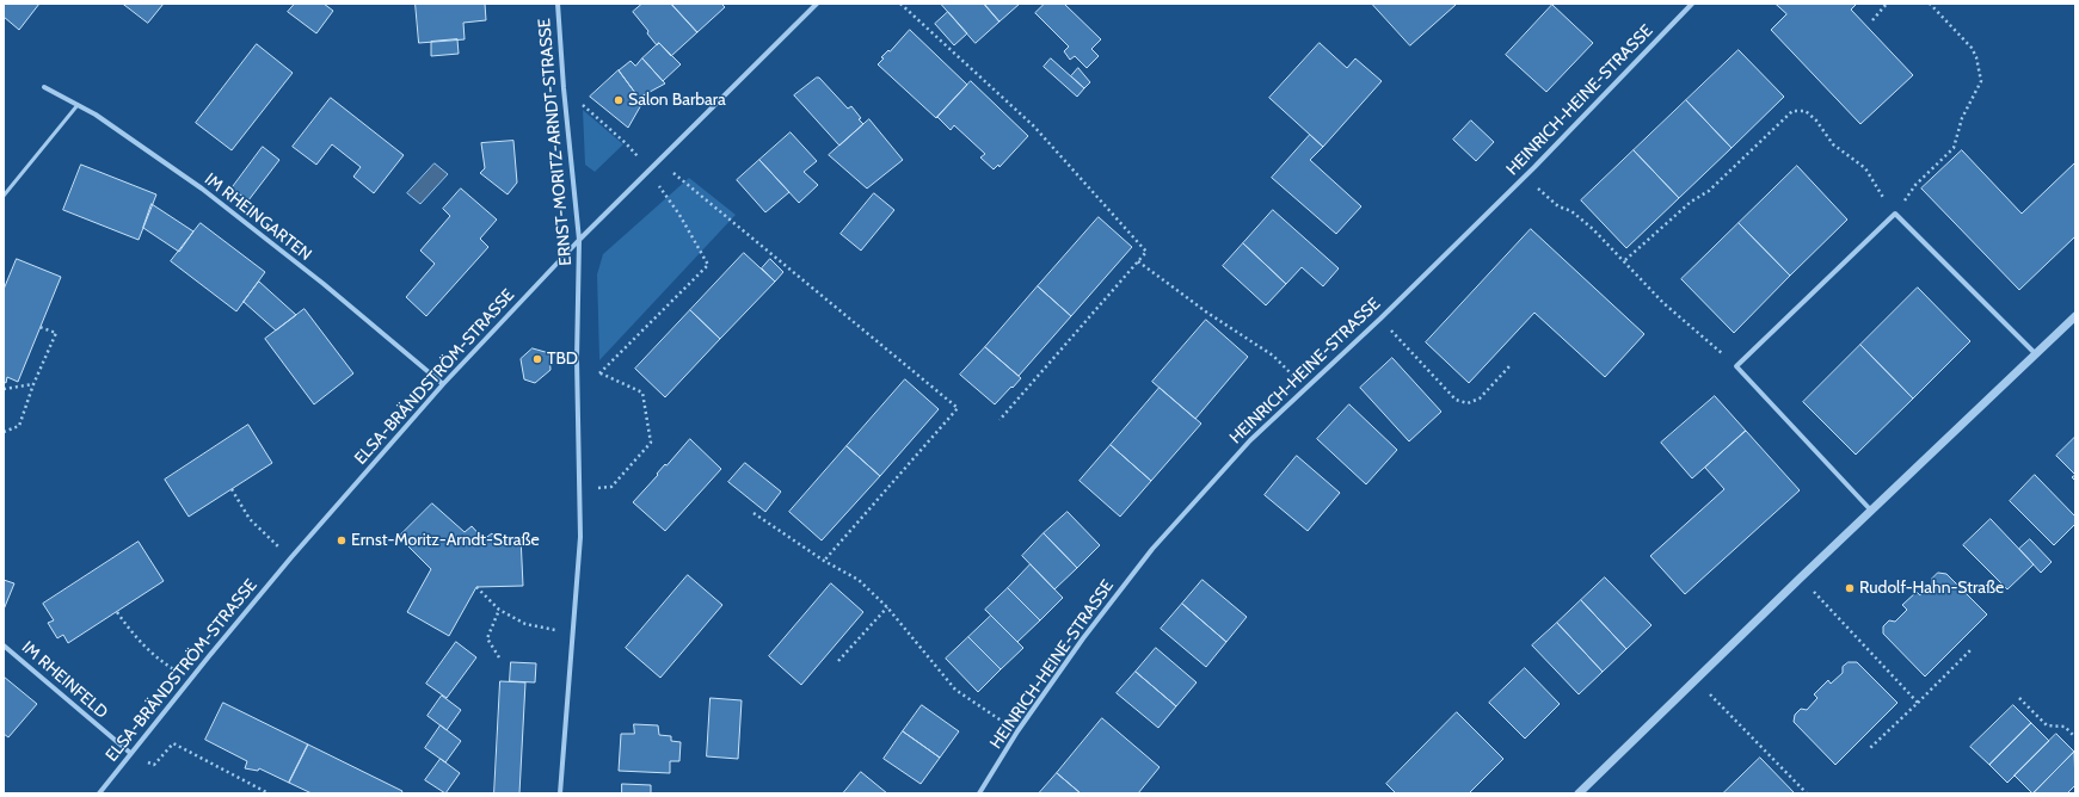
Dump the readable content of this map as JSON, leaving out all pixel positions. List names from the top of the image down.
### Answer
{
  "streets": {
    "street": [
      "HEINRICH-HEINE-STRASSE",
      "ERNST-MORITZ-ARNDT-STRASSE",
      "IM RHEINGARTEN",
      "ELSA-BRÄNDSTRÖM-STRASSE",
      "IM RHEINFELD"
    ]
  },
  "crossings": [
    ["ERNST-MORITZ-ARNDT-STRASSE", "ELSA-BRÄNDSTRÖM-STRASSE"],
    ["IM RHEINGARTEN", "ELSA-BRÄNDSTRÖM-STRASSE"],
    ["ELSA-BRÄNDSTRÖM-STRASSE", "IM RHEINFELD"]
  ],
  "places": [
    "Salon Barbara",
    "TBD",
    "Ernst-Moritz-Arndt-Straße",
    "Rudolf-Hahn-Straße"
  ]
}
